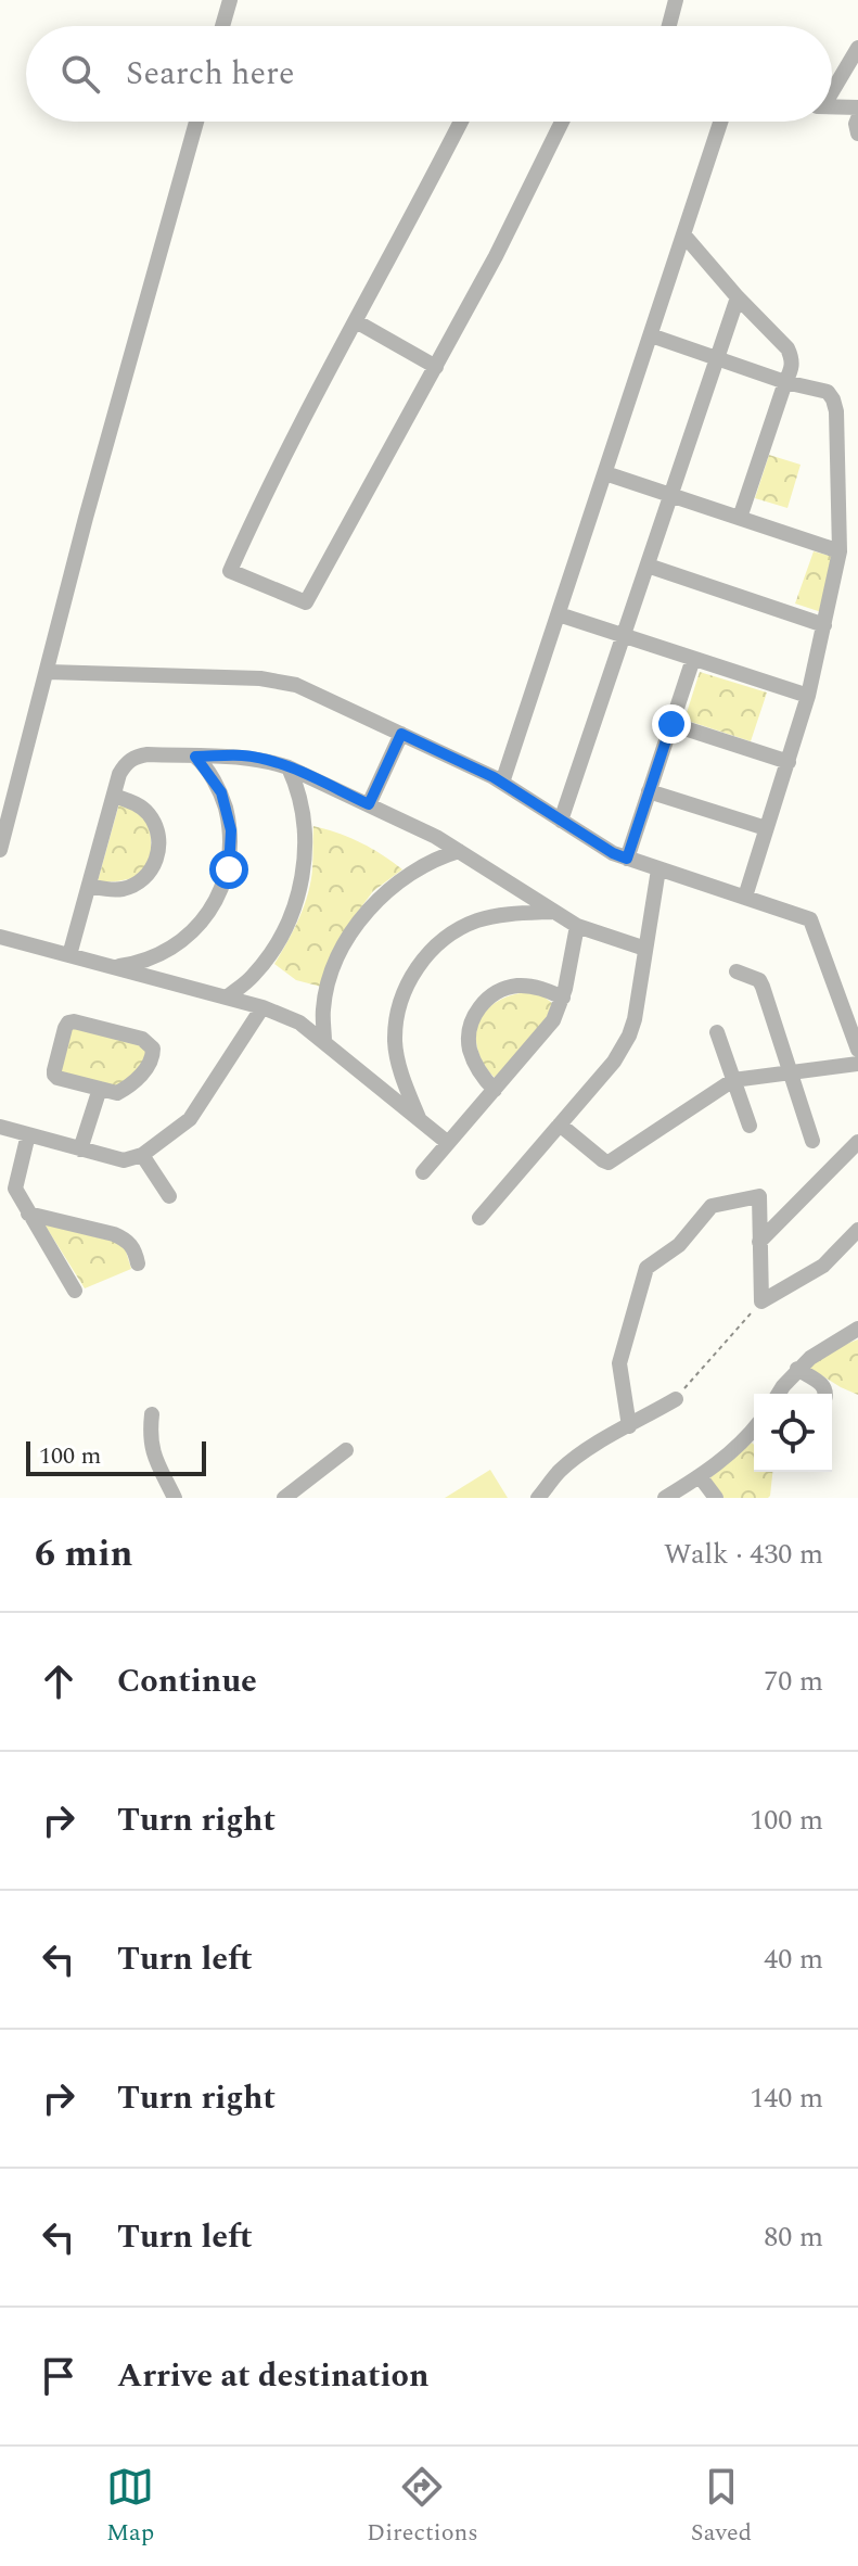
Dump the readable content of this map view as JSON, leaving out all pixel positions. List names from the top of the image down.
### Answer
{
  "scale_bar": "100 m",
  "page": {
    "search": "Search here",
    "scale": "100 m",
    "heading": ["6 min", "Walk · 430 m"],
    "list": [
      ["Continue", "70 m"],
      ["Turn right", "100 m"],
      ["Turn left", "40 m"],
      ["Turn right", "140 m"],
      ["Turn left", "80 m"],
      "Arrive at destination"
    ],
    "nav": ["Map", "Directions", "Saved"]
  }
}
